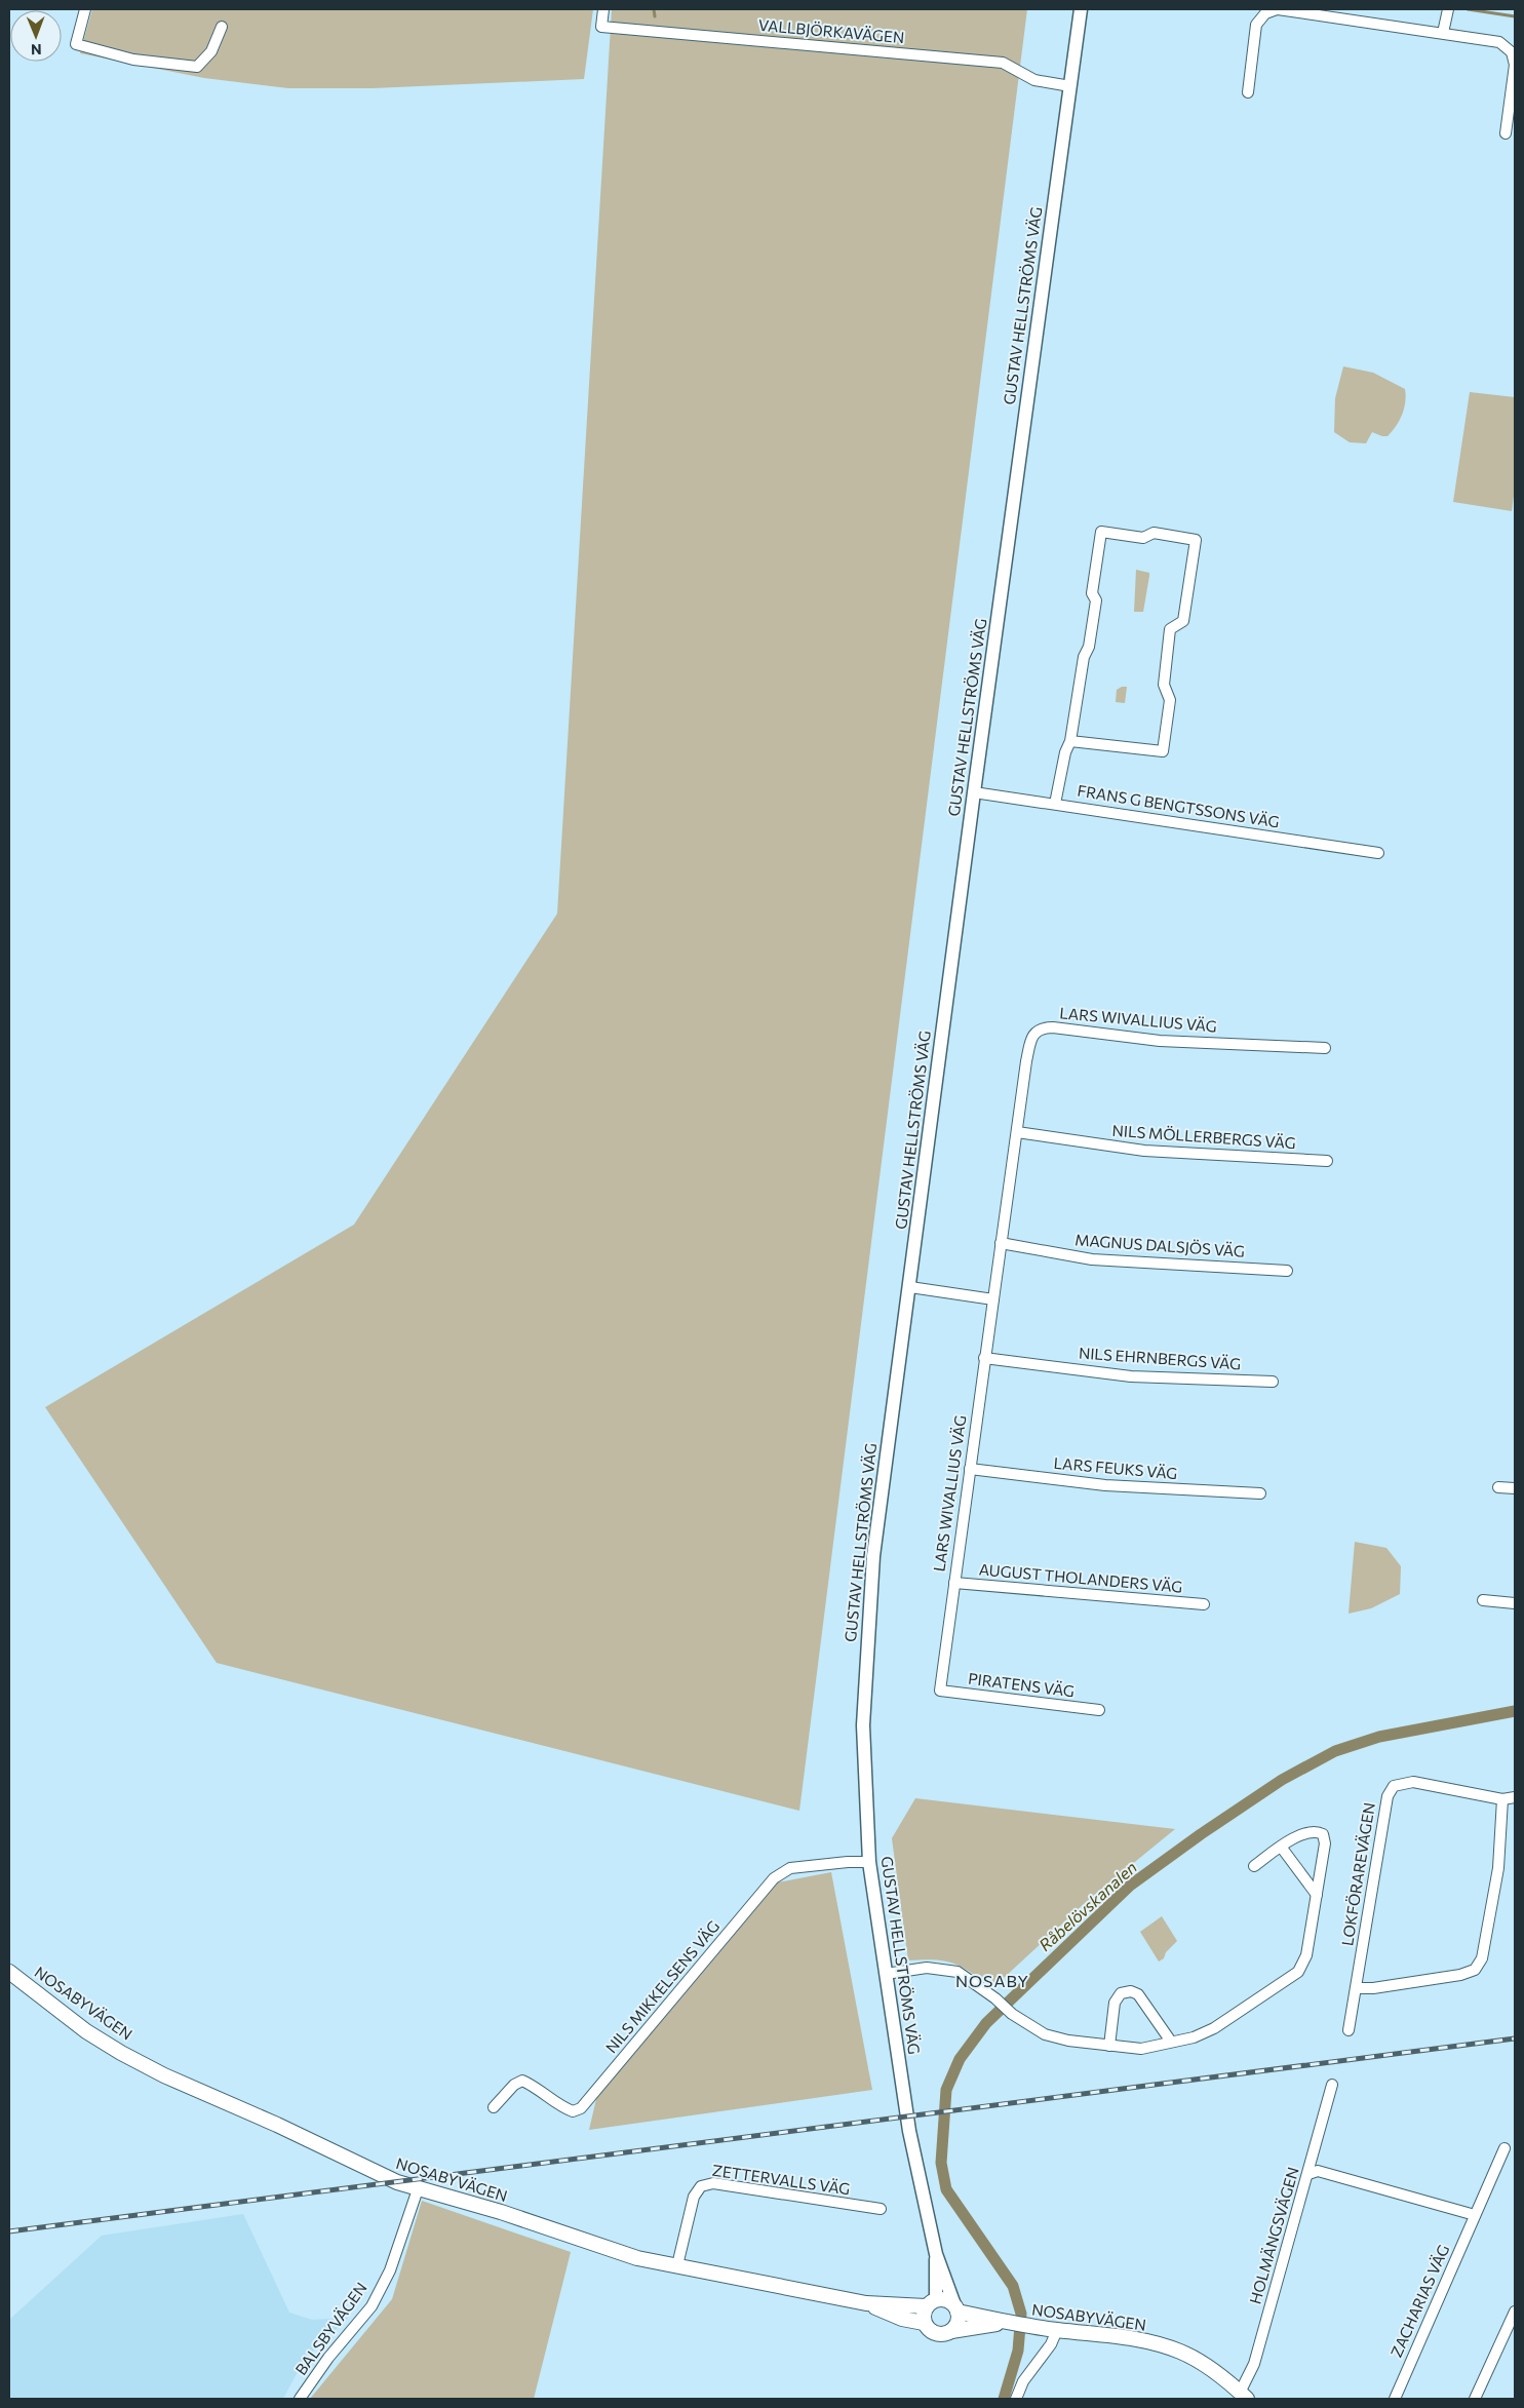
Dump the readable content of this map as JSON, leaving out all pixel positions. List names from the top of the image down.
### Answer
{
  "streets": {
    "main road": ["NOSABYVÄGEN"],
    "street": [
      "VALLBJÖRKAVÄGEN",
      "GUSTAV HELLSTRÖMS VÄG",
      "FRANS G BENGTSSONS VÄG",
      "LARS WIVALLIUS VÄG",
      "NILS MÖLLERBERGS VÄG",
      "MAGNUS DALSJÖS VÄG",
      "NILS EHRNBERGS VÄG",
      "LARS FEUKS VÄG",
      "AUGUST THOLANDERS VÄG",
      "PIRATENS VÄG",
      "LOKFÖRAREVÄGEN",
      "NILS MIKKELSENS VÄG",
      "ZETTERVALLS VÄG",
      "HOLMÄNGSVÄGEN",
      "ZACHARIAS VÄG",
      "BALSBYVÄGEN"
    ]
  },
  "crossings": [
    ["VALLBJÖRKAVÄGEN", "GUSTAV HELLSTRÖMS VÄG"],
    ["GUSTAV HELLSTRÖMS VÄG", "FRANS G BENGTSSONS VÄG"],
    ["GUSTAV HELLSTRÖMS VÄG", "NILS MIKKELSENS VÄG"],
    ["GUSTAV HELLSTRÖMS VÄG", "NOSABYVÄGEN"],
    ["LARS WIVALLIUS VÄG", "NILS MÖLLERBERGS VÄG"],
    ["LARS WIVALLIUS VÄG", "MAGNUS DALSJÖS VÄG"],
    ["LARS WIVALLIUS VÄG", "NILS EHRNBERGS VÄG"],
    ["LARS WIVALLIUS VÄG", "LARS FEUKS VÄG"],
    ["LARS WIVALLIUS VÄG", "AUGUST THOLANDERS VÄG"],
    ["LARS WIVALLIUS VÄG", "PIRATENS VÄG"],
    ["NOSABYVÄGEN", "ZETTERVALLS VÄG"],
    ["NOSABYVÄGEN", "HOLMÄNGSVÄGEN"],
    ["NOSABYVÄGEN", "BALSBYVÄGEN"]
  ],
  "districts": ["NOSABY"],
  "water": ["Råbelövskanalen"],
  "north": "bottom"
}
